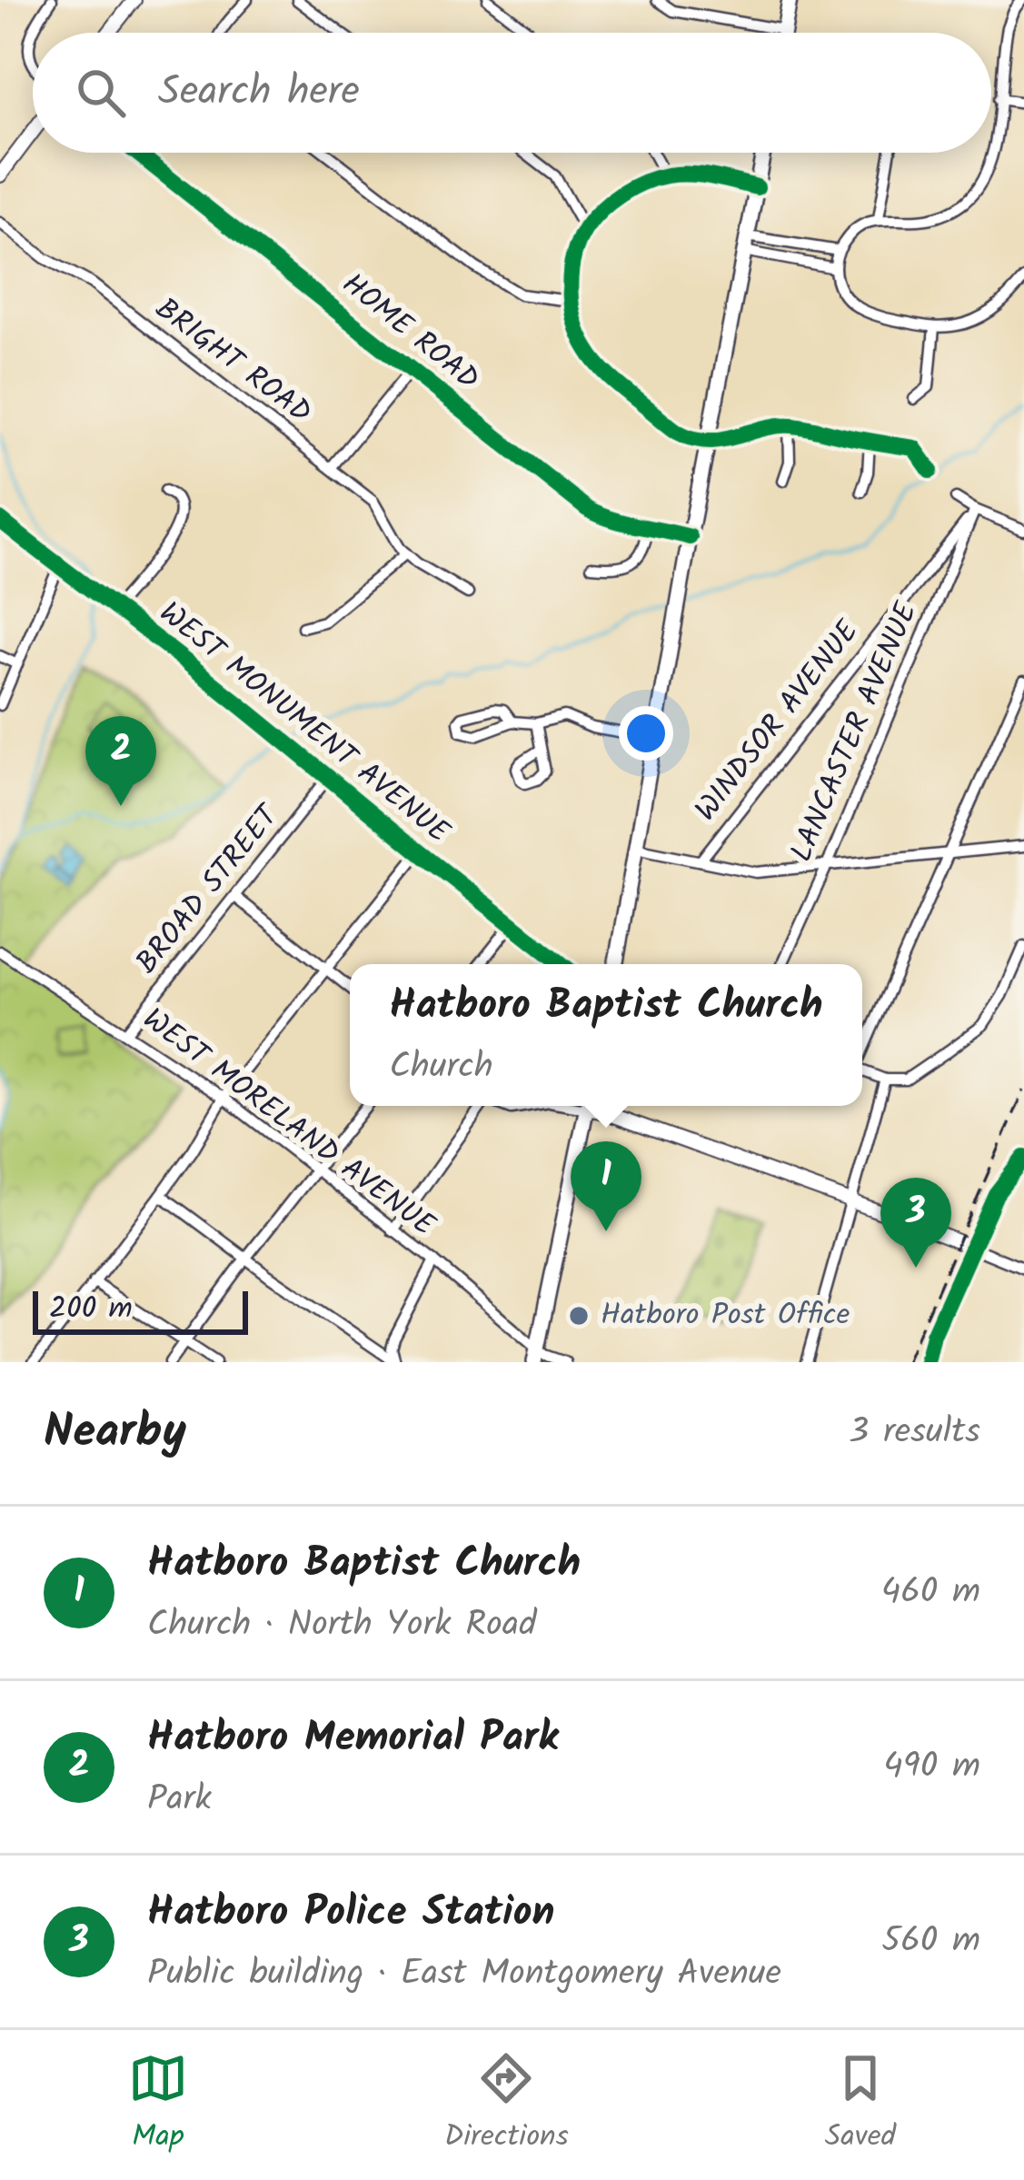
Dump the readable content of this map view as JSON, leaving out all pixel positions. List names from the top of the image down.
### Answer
{
  "streets": {
    "street": [
      "HOME ROAD",
      "BRIGHT ROAD",
      "WINDSOR AVENUE",
      "WEST MONUMENT AVENUE",
      "LANCASTER AVENUE",
      "BROAD STREET",
      "WEST MORELAND AVENUE"
    ]
  },
  "crossings": [
    ["WINDSOR AVENUE", "LANCASTER AVENUE"],
    ["WEST MONUMENT AVENUE", "BROAD STREET"],
    ["BROAD STREET", "WEST MORELAND AVENUE"]
  ],
  "places": ["Hatboro Post Office"],
  "scale_bar": "200 m",
  "page": {
    "search": "Search here",
    "pins": ["2", "1", "3"],
    "popup": ["Hatboro Baptist Church", "Church"],
    "scale": "200 m",
    "heading": ["Nearby", "3 results"],
    "list": [
      {
        "mark": "1",
        "name": "Hatboro Baptist Church",
        "note": "Church · North York Road",
        "value": "460 m"
      },
      {
        "mark": "2",
        "name": "Hatboro Memorial Park",
        "note": "Park",
        "value": "490 m"
      },
      {
        "mark": "3",
        "name": "Hatboro Police Station",
        "note": "Public building · East Montgomery Avenue",
        "value": "560 m"
      }
    ],
    "nav": ["Map", "Directions", "Saved"]
  }
}
